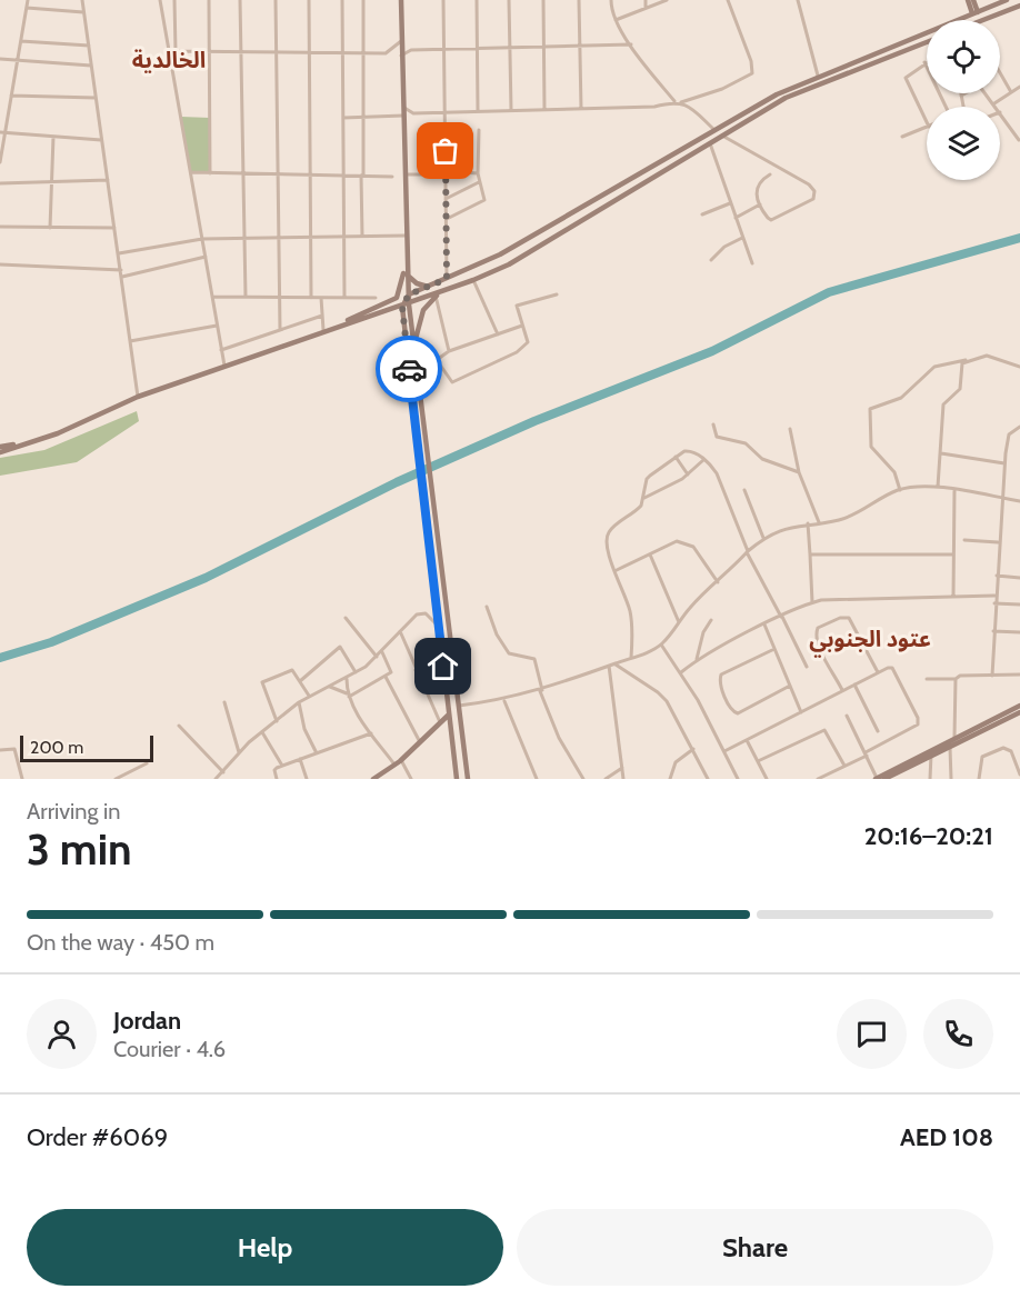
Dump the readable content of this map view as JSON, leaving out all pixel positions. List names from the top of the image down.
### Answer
{
  "districts": ["الخالدية", "عتود الجنوبي"],
  "scale_bar": "200 m",
  "page": {
    "scale": "200 m",
    "heading": ["3 min", "Arriving in", "20:16–20:21"],
    "panel": [
      "Jordan",
      "Courier · 4.6",
      "Order #6069",
      "AED 108"
    ],
    "bar": "On the way · 450 m",
    "buttons": ["Help", "Share"]
  }
}
